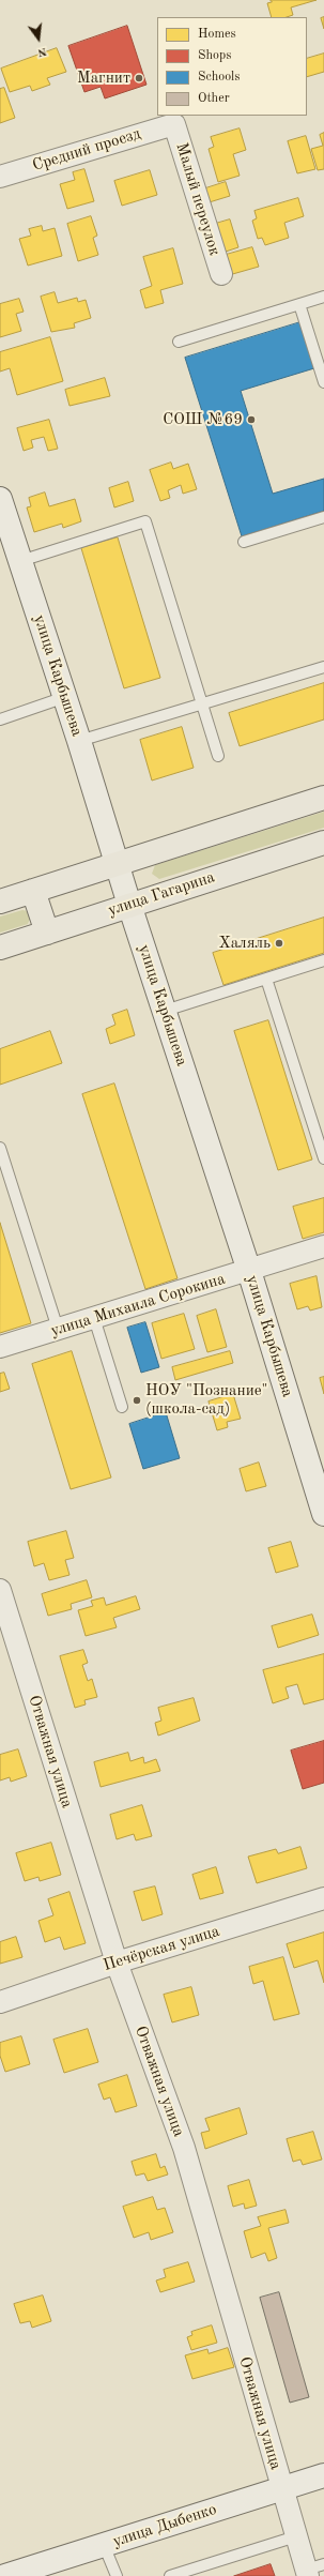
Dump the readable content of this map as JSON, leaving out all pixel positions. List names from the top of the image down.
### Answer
{
  "streets": {
    "main road": ["улица Гагарина"],
    "street": [
      "Средний проезд",
      "Малый переулок",
      "улица Карбышева",
      "улица Михаила Сорокина",
      "Отважная улица",
      "Печёрская улица",
      "улица Дыбенко"
    ]
  },
  "crossings": [
    ["Средний проезд", "Малый переулок"],
    ["улица Карбышева", "улица Гагарина"],
    ["улица Карбышева", "улица Михаила Сорокина"],
    ["Отважная улица", "Печёрская улица"],
    ["Отважная улица", "улица Дыбенко"]
  ],
  "places": [
    "Магнит",
    "СОШ №69",
    "Халяль",
    "НОУ \"Познание\" (школа-сад)"
  ],
  "legend": [
    "Homes",
    "Shops",
    "Schools",
    "Other"
  ],
  "north": "bottom"
}
